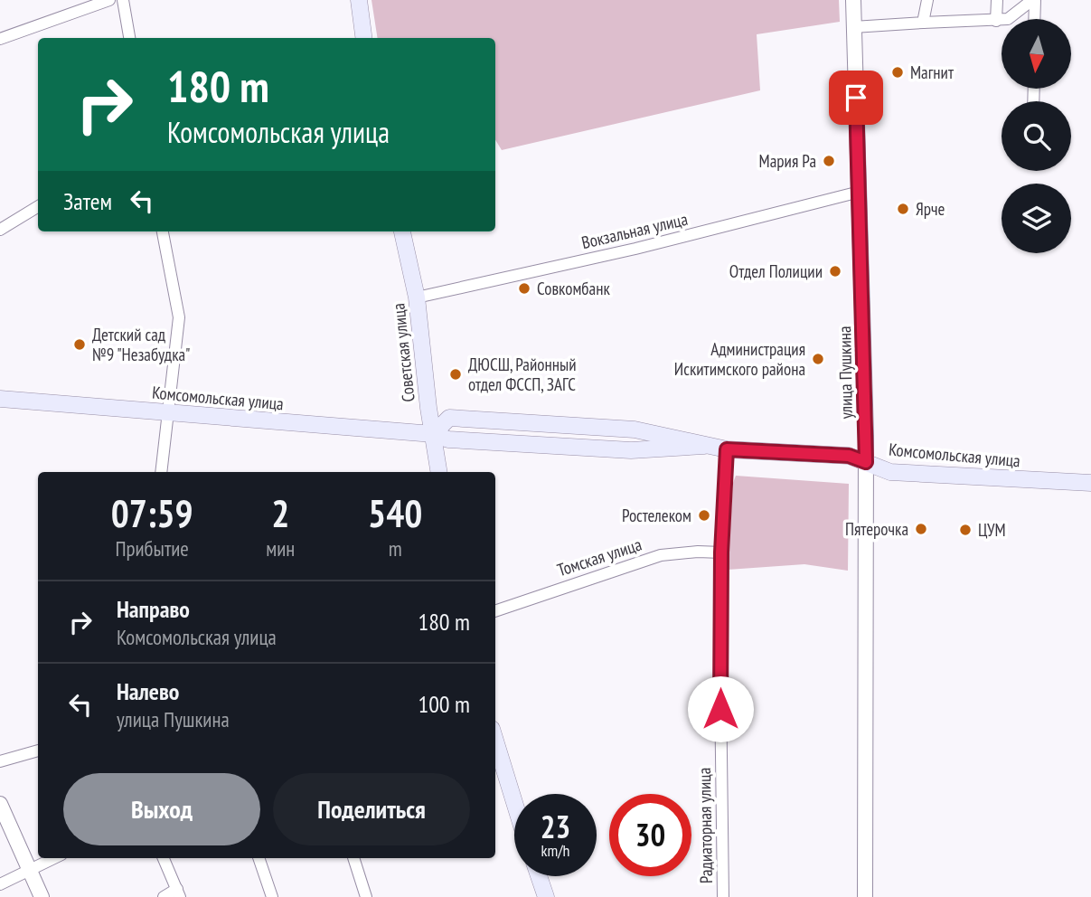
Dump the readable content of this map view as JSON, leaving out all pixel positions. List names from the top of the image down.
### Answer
{
  "streets": {
    "main road": ["Советская улица", "Комсомольская улица"],
    "street": [
      "Вокзальная улица",
      "улица Пушкина",
      "Томская улица",
      "Радиаторная улица"
    ]
  },
  "crossings": [
    ["Вокзальная улица", "Советская улица"],
    ["Вокзальная улица", "улица Пушкина"],
    ["Советская улица", "Комсомольская улица"],
    ["улица Пушкина", "Комсомольская улица"],
    ["Комсомольская улица", "Радиаторная улица"],
    ["Томская улица", "Радиаторная улица"]
  ],
  "places": [
    "Магнит",
    "Мария Ра",
    "Ярче",
    "Отдел Полиции",
    "Совкомбанк",
    "Детский сад №9 \"Незабудка\"",
    "Администрация Искитимского района",
    "ДЮСШ, Районный отдел ФССП, ЗАГС",
    "Ростелеком",
    "Пятерочка",
    "ЦУМ"
  ],
  "north": "bottom",
  "page": {
    "turn": ["180 m", "Комсомольская улица"],
    "then": "Затем",
    "eta": [
      "07:59",
      "Прибытие",
      "2",
      "мин",
      "540",
      "m"
    ],
    "list": [
      {
        "name": "Направо",
        "note": "Комсомольская улица",
        "value": "180 m"
      },
      {
        "name": "Налево",
        "note": "улица Пушкина",
        "value": "100 m"
      }
    ],
    "buttons": ["Выход", "Поделиться"],
    "speed": "23 km/h",
    "limit": "30"
  }
}
